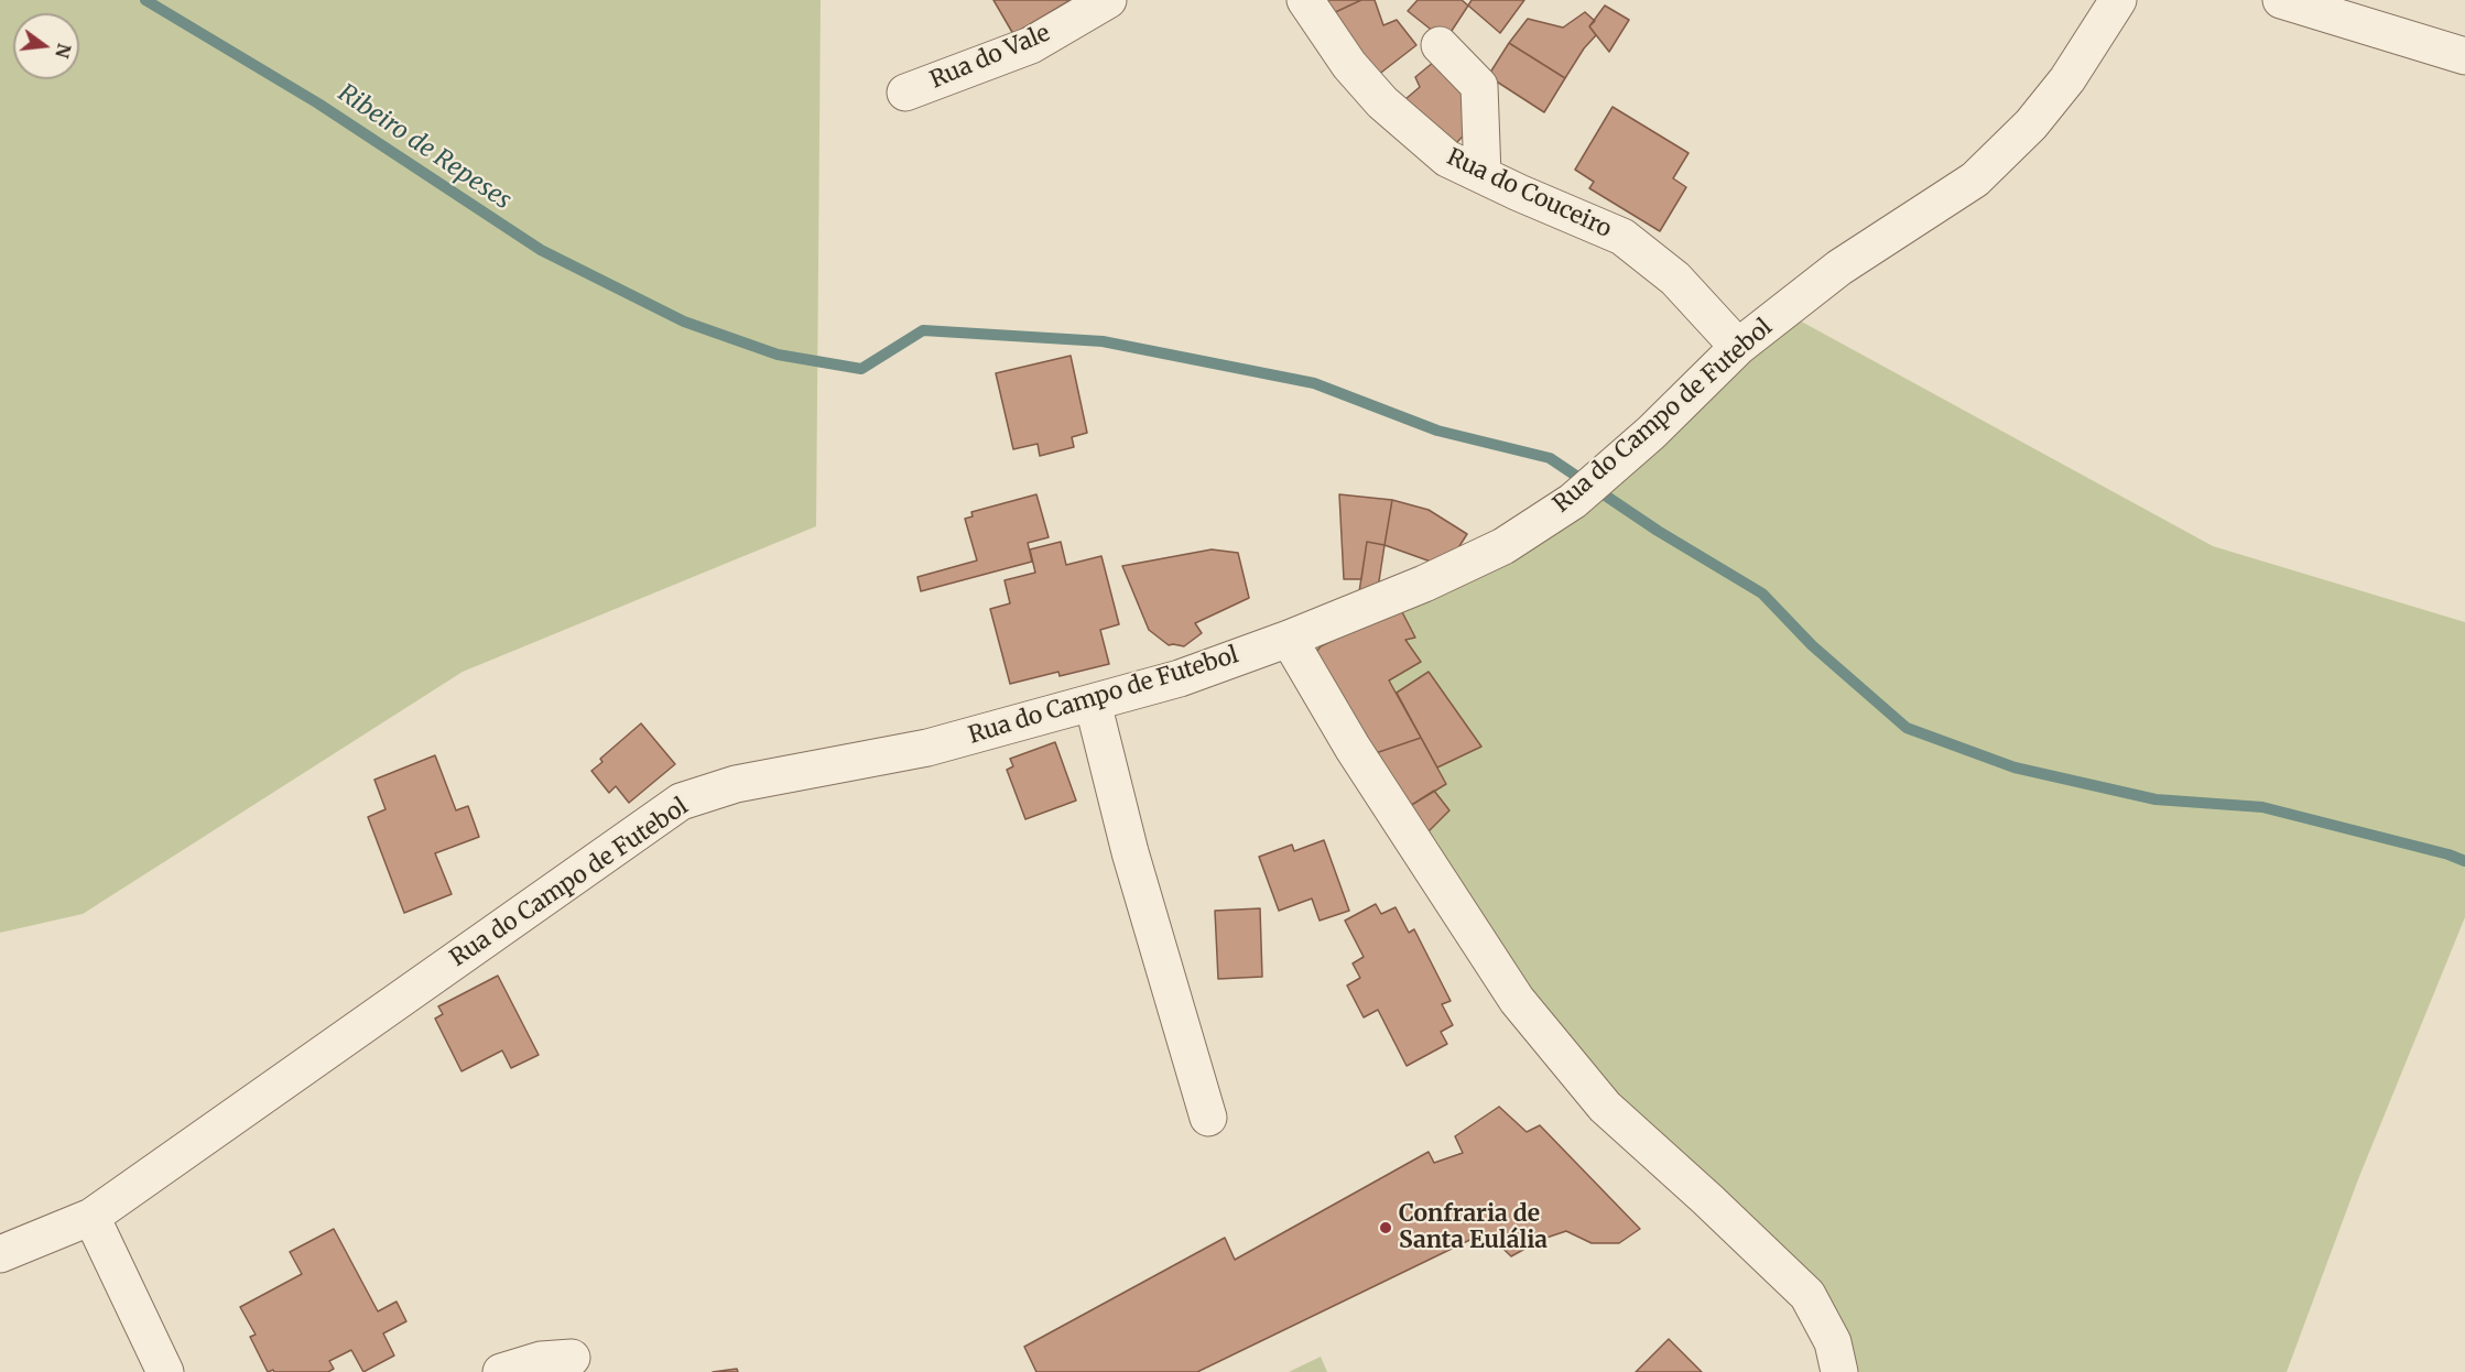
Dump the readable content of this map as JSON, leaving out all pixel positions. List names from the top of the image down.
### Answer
{
  "streets": {
    "street": ["Rua do Vale", "Rua do Couceiro", "Rua do Campo de Futebol"]
  },
  "crossings": [
    ["Rua do Couceiro", "Rua do Campo de Futebol"]
  ],
  "water": ["Ribeiro de Repeses"],
  "places": ["Confraria de Santa Eulália"],
  "north": "right"
}
